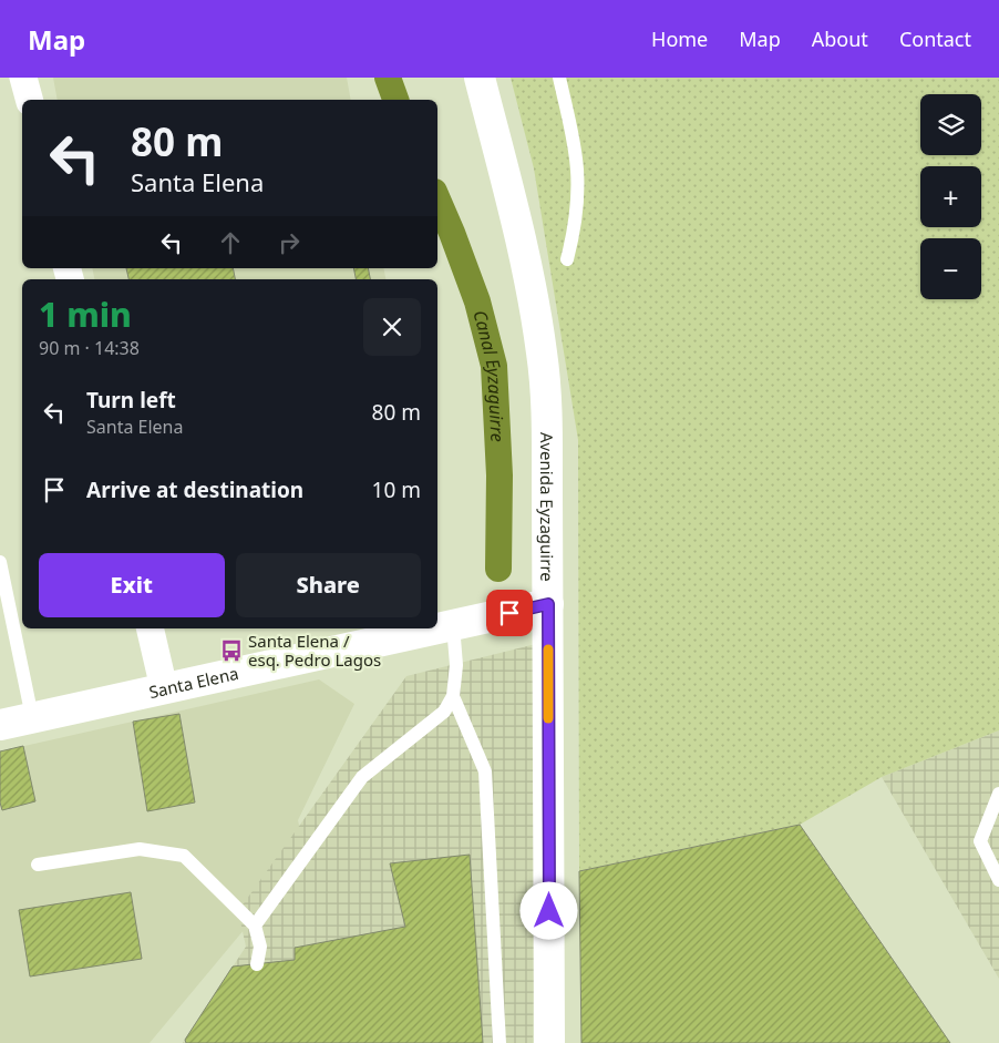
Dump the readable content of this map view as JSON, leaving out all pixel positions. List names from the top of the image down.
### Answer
{
  "streets": {
    "main road": ["Avenida Eyzaguirre", "Santa Elena"]
  },
  "crossings": [
    ["Avenida Eyzaguirre", "Santa Elena"]
  ],
  "water": ["Canal Eyzaguirre"],
  "places": {
    "bus stop": ["Santa Elena / esq. Pedro Lagos"]
  },
  "page": {
    "header": "Map",
    "nav": [
      "Home",
      "Map",
      "About",
      "Contact"
    ],
    "map_buttons": ["+", "−"],
    "turn": ["80 m", "Santa Elena"],
    "heading": ["1 min", "90 m · 14:38"],
    "list": [
      {
        "name": "Turn left",
        "note": "Santa Elena",
        "value": "80 m"
      },
      {
        "name": "Arrive at destination",
        "value": "10 m"
      }
    ],
    "buttons": ["Exit", "Share"]
  }
}
